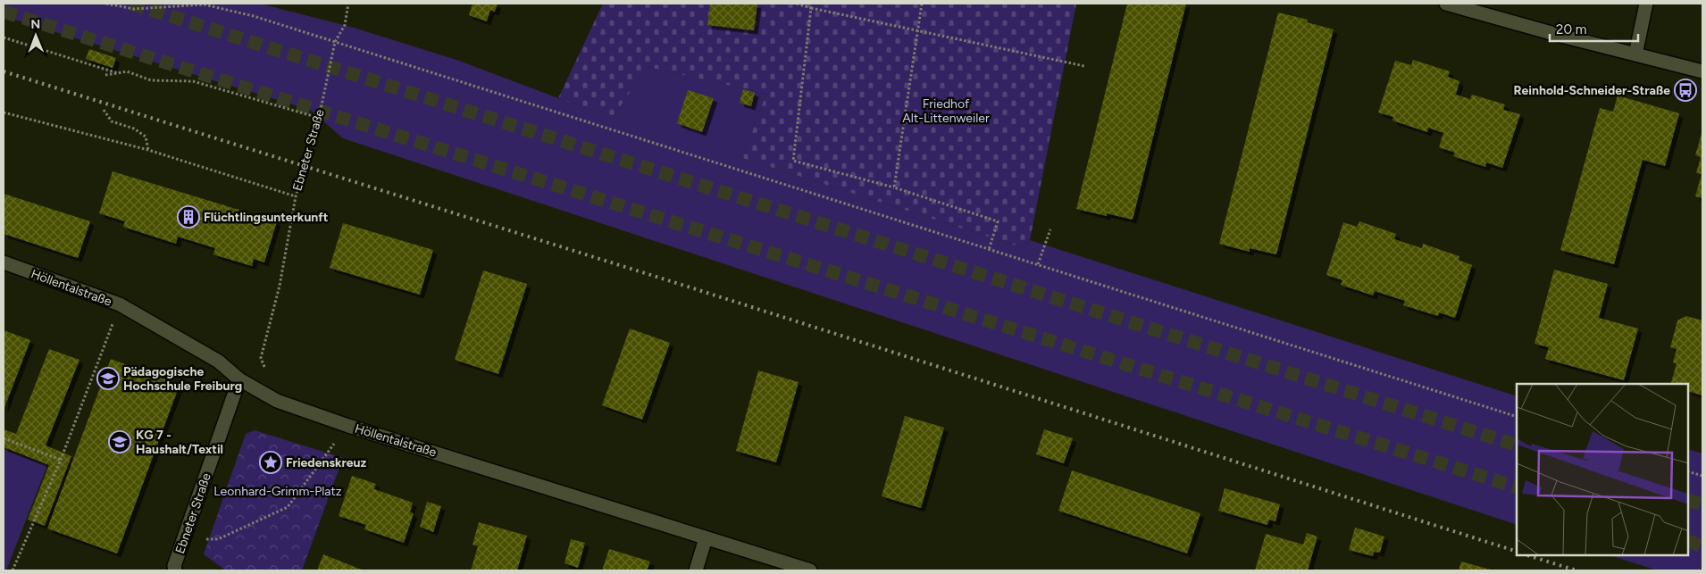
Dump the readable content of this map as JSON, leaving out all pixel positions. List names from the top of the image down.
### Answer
{
  "streets": {
    "street": ["Ebneter Straße", "Höllentalstraße"]
  },
  "crossings": [
    ["Ebneter Straße", "Höllentalstraße"]
  ],
  "parks": ["Friedhof Alt-Littenweiler", "Leonhard-Grimm-Platz"],
  "places": {
    "bus stop": ["Reinhold-Schneider-Straße"],
    "building": ["Flüchtlingsunterkunft"],
    "school or university": ["Pädagogische Hochschule Freiburg", "KG 7 - Haushalt/Textil"],
    "place": ["Friedenskreuz"]
  },
  "scale_bar": "20 m",
  "north": "top"
}
